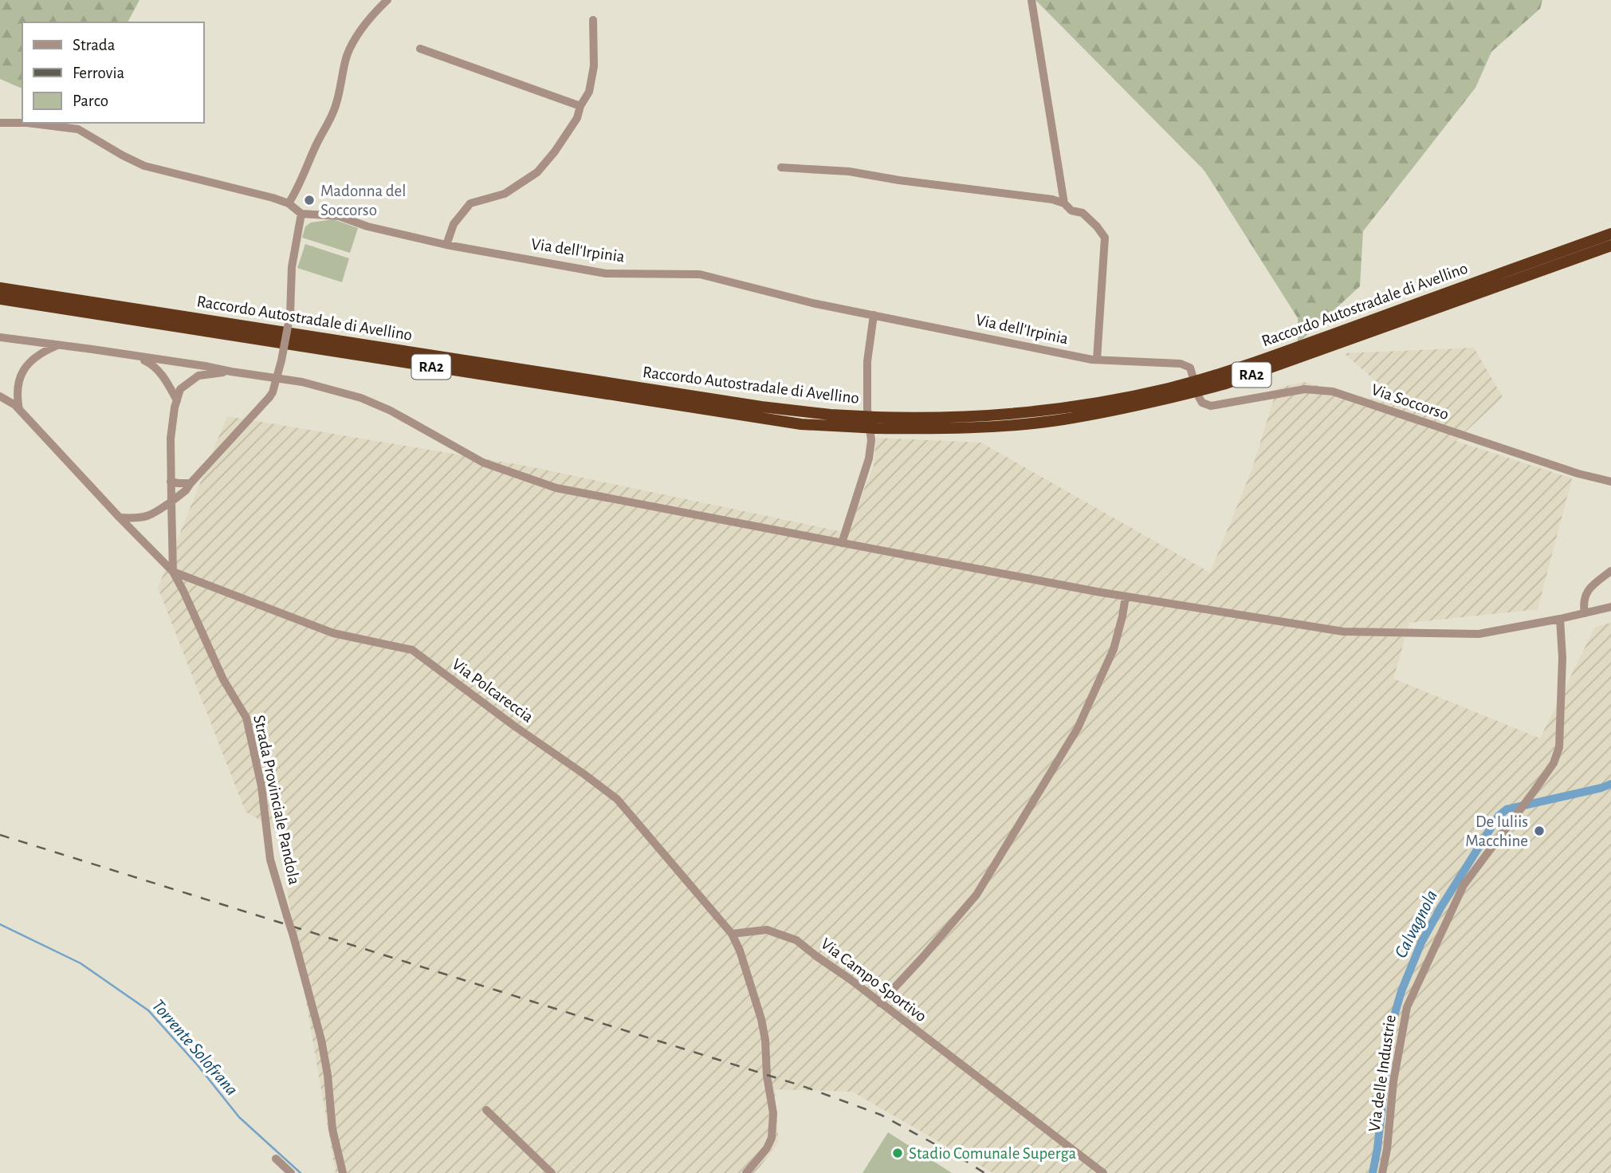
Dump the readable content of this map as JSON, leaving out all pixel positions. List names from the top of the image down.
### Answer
{
  "streets": {
    "highway": ["Raccordo Autostradale di Avellino", "RA2"],
    "street": [
      "Via dell'Irpinia",
      "Via Soccorso",
      "Via Polcareccia",
      "Strada Provinciale Pandola",
      "Via Campo Sportivo",
      "Via delle Industrie"
    ]
  },
  "crossings": [
    ["Via Polcareccia", "Strada Provinciale Pandola"],
    ["Via Polcareccia", "Via Campo Sportivo"]
  ],
  "water": ["Calvagnola", "Torrente Solofrana"],
  "places": ["Madonna del Soccorso", "De Iuliis Macchine", "Stadio Comunale Superga"],
  "legend": ["Strada", "Ferrovia", "Parco"]
}
